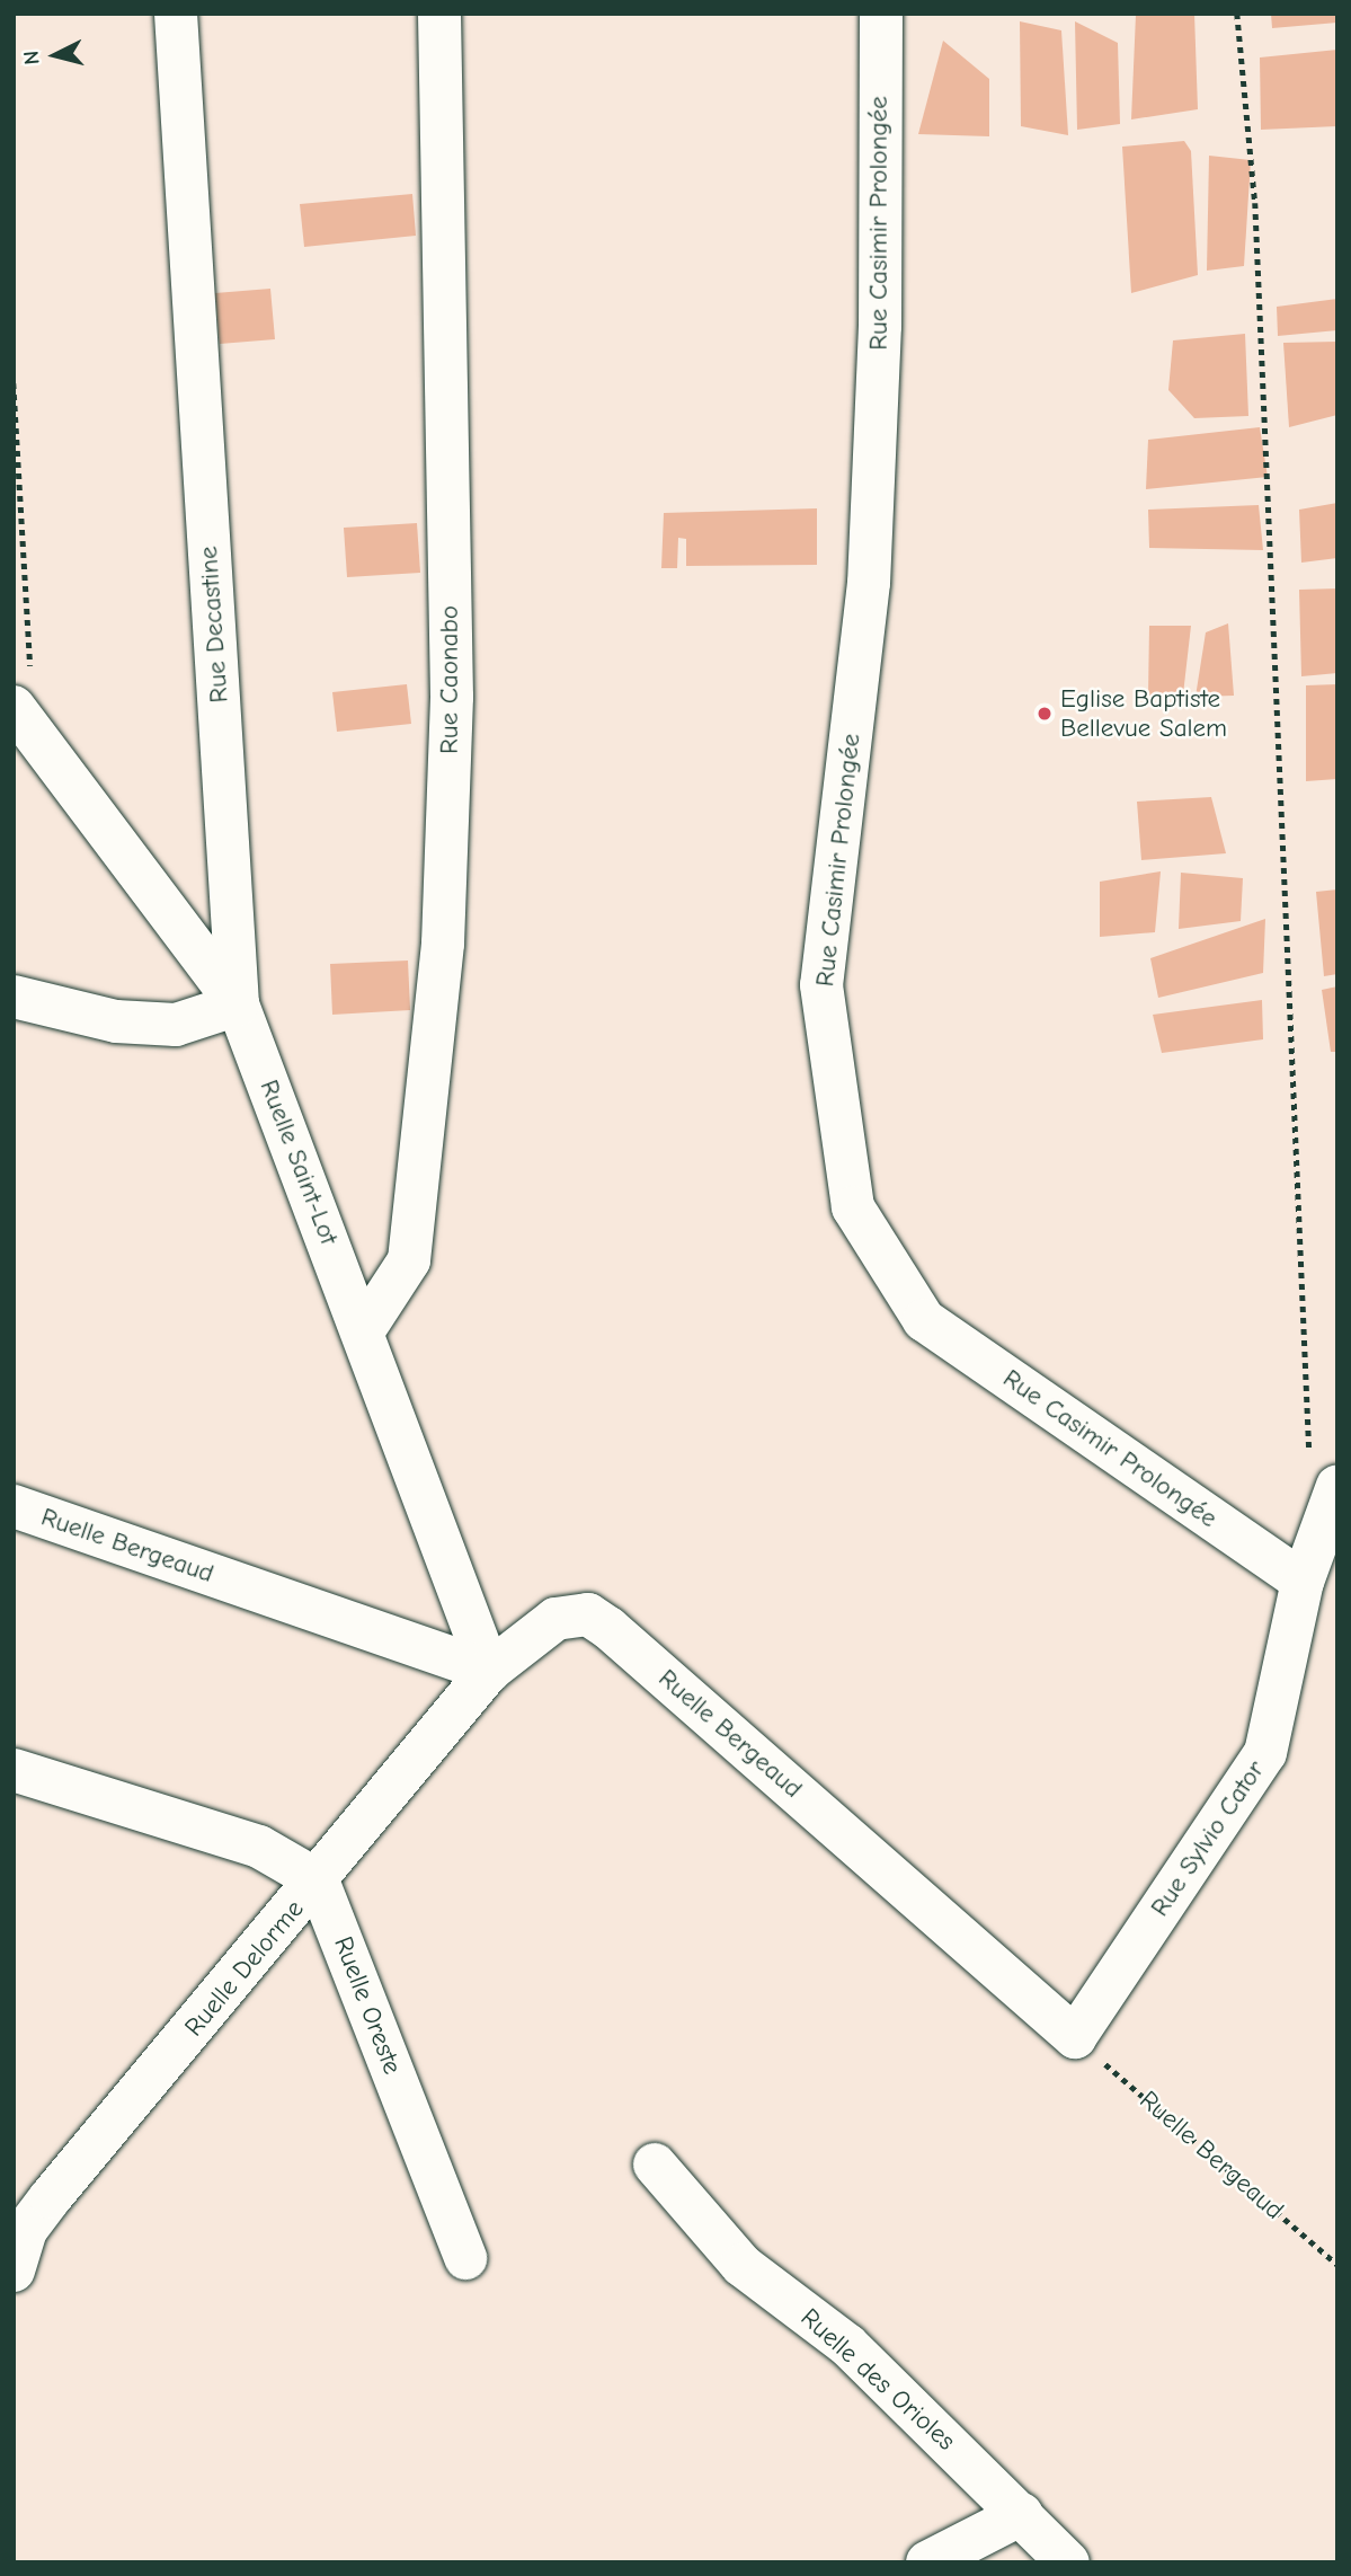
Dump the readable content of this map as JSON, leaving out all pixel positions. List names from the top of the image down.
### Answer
{
  "streets": {
    "street": [
      "Rue Casimir Prolongée",
      "Rue Decastine",
      "Rue Caonabo",
      "Ruelle Saint-Lot",
      "Ruelle Bergeaud",
      "Rue Sylvio Cator",
      "Ruelle Delorme",
      "Ruelle Oreste",
      "Ruelle des Orioles"
    ]
  },
  "crossings": [
    ["Rue Casimir Prolongée", "Rue Sylvio Cator"],
    ["Rue Decastine", "Ruelle Saint-Lot"],
    ["Rue Caonabo", "Ruelle Saint-Lot"],
    ["Ruelle Saint-Lot", "Ruelle Bergeaud"],
    ["Ruelle Saint-Lot", "Ruelle Delorme"],
    ["Ruelle Bergeaud", "Rue Sylvio Cator"],
    ["Ruelle Bergeaud", "Ruelle Delorme"],
    ["Ruelle Delorme", "Ruelle Oreste"]
  ],
  "places": ["Eglise Baptiste Bellevue Salem"],
  "north": "left"
}
